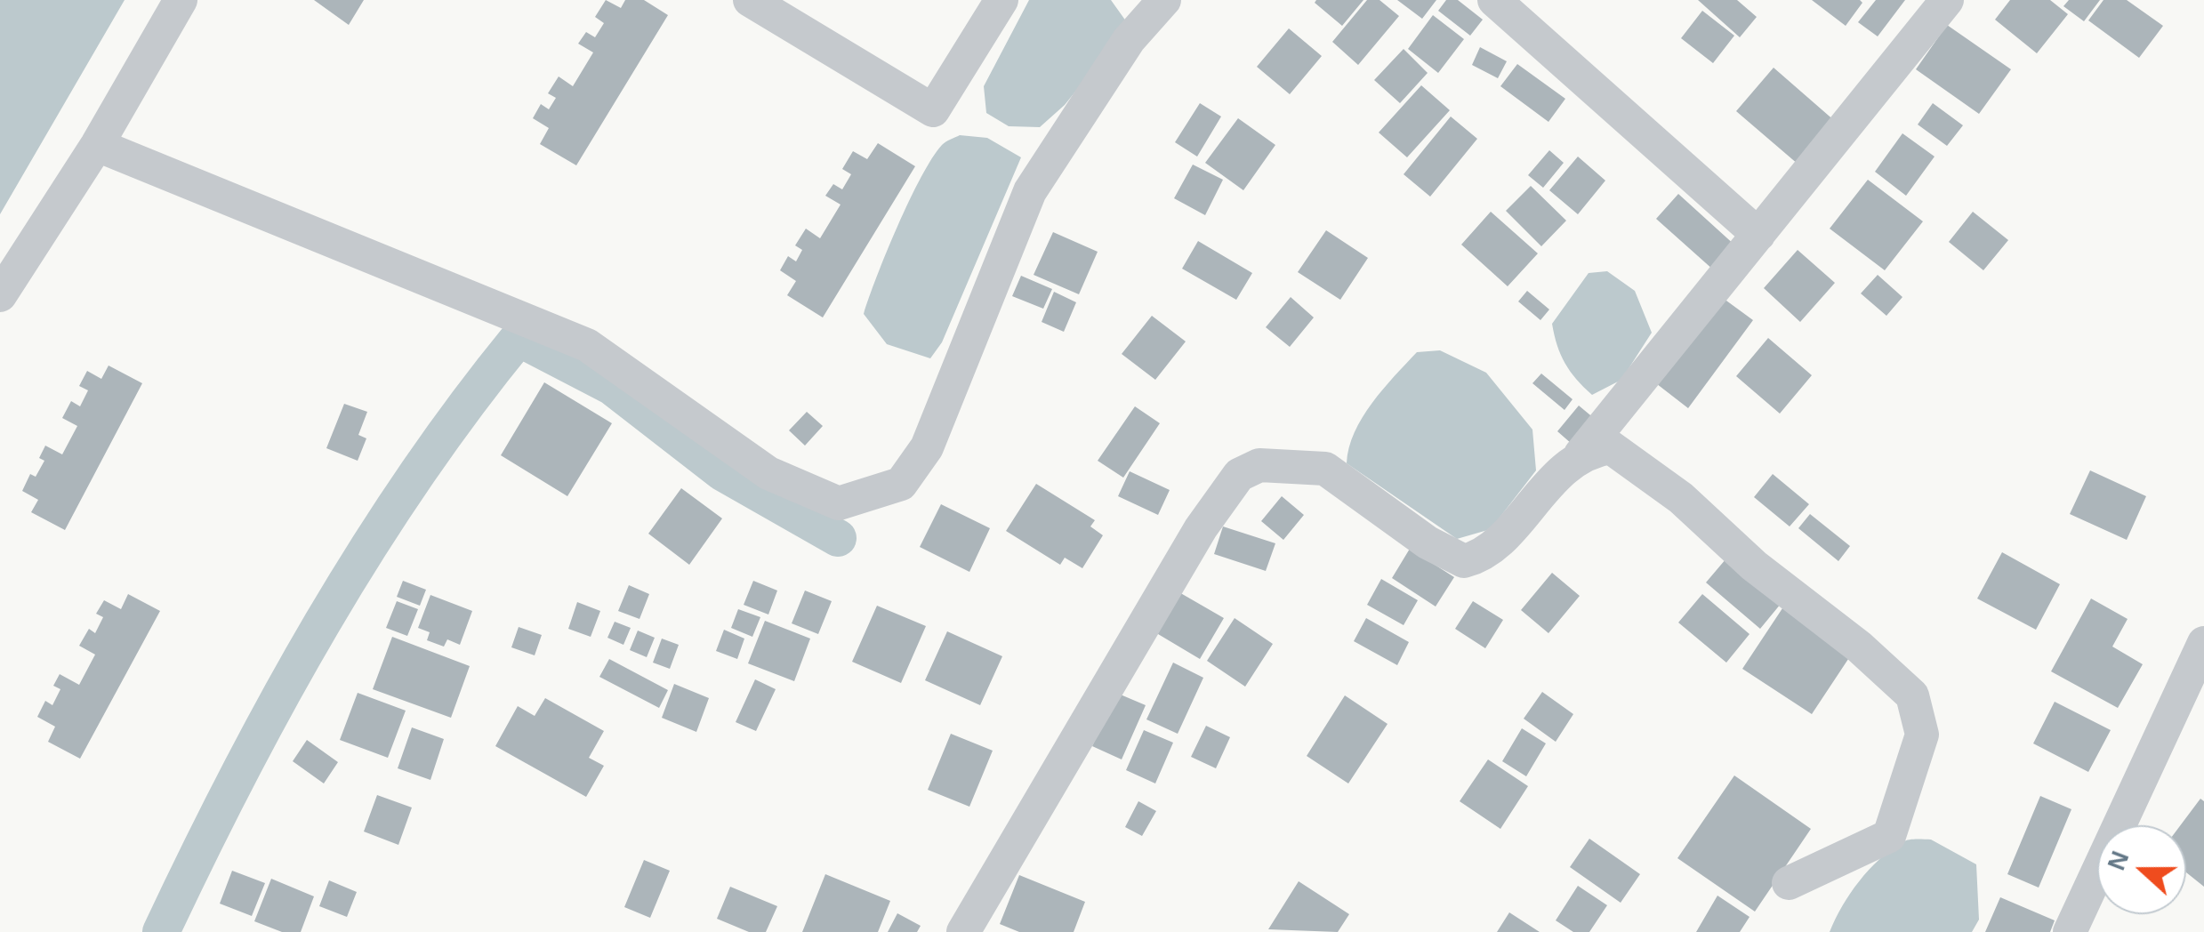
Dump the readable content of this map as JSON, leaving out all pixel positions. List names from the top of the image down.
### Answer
{
  "north": "left"
}
